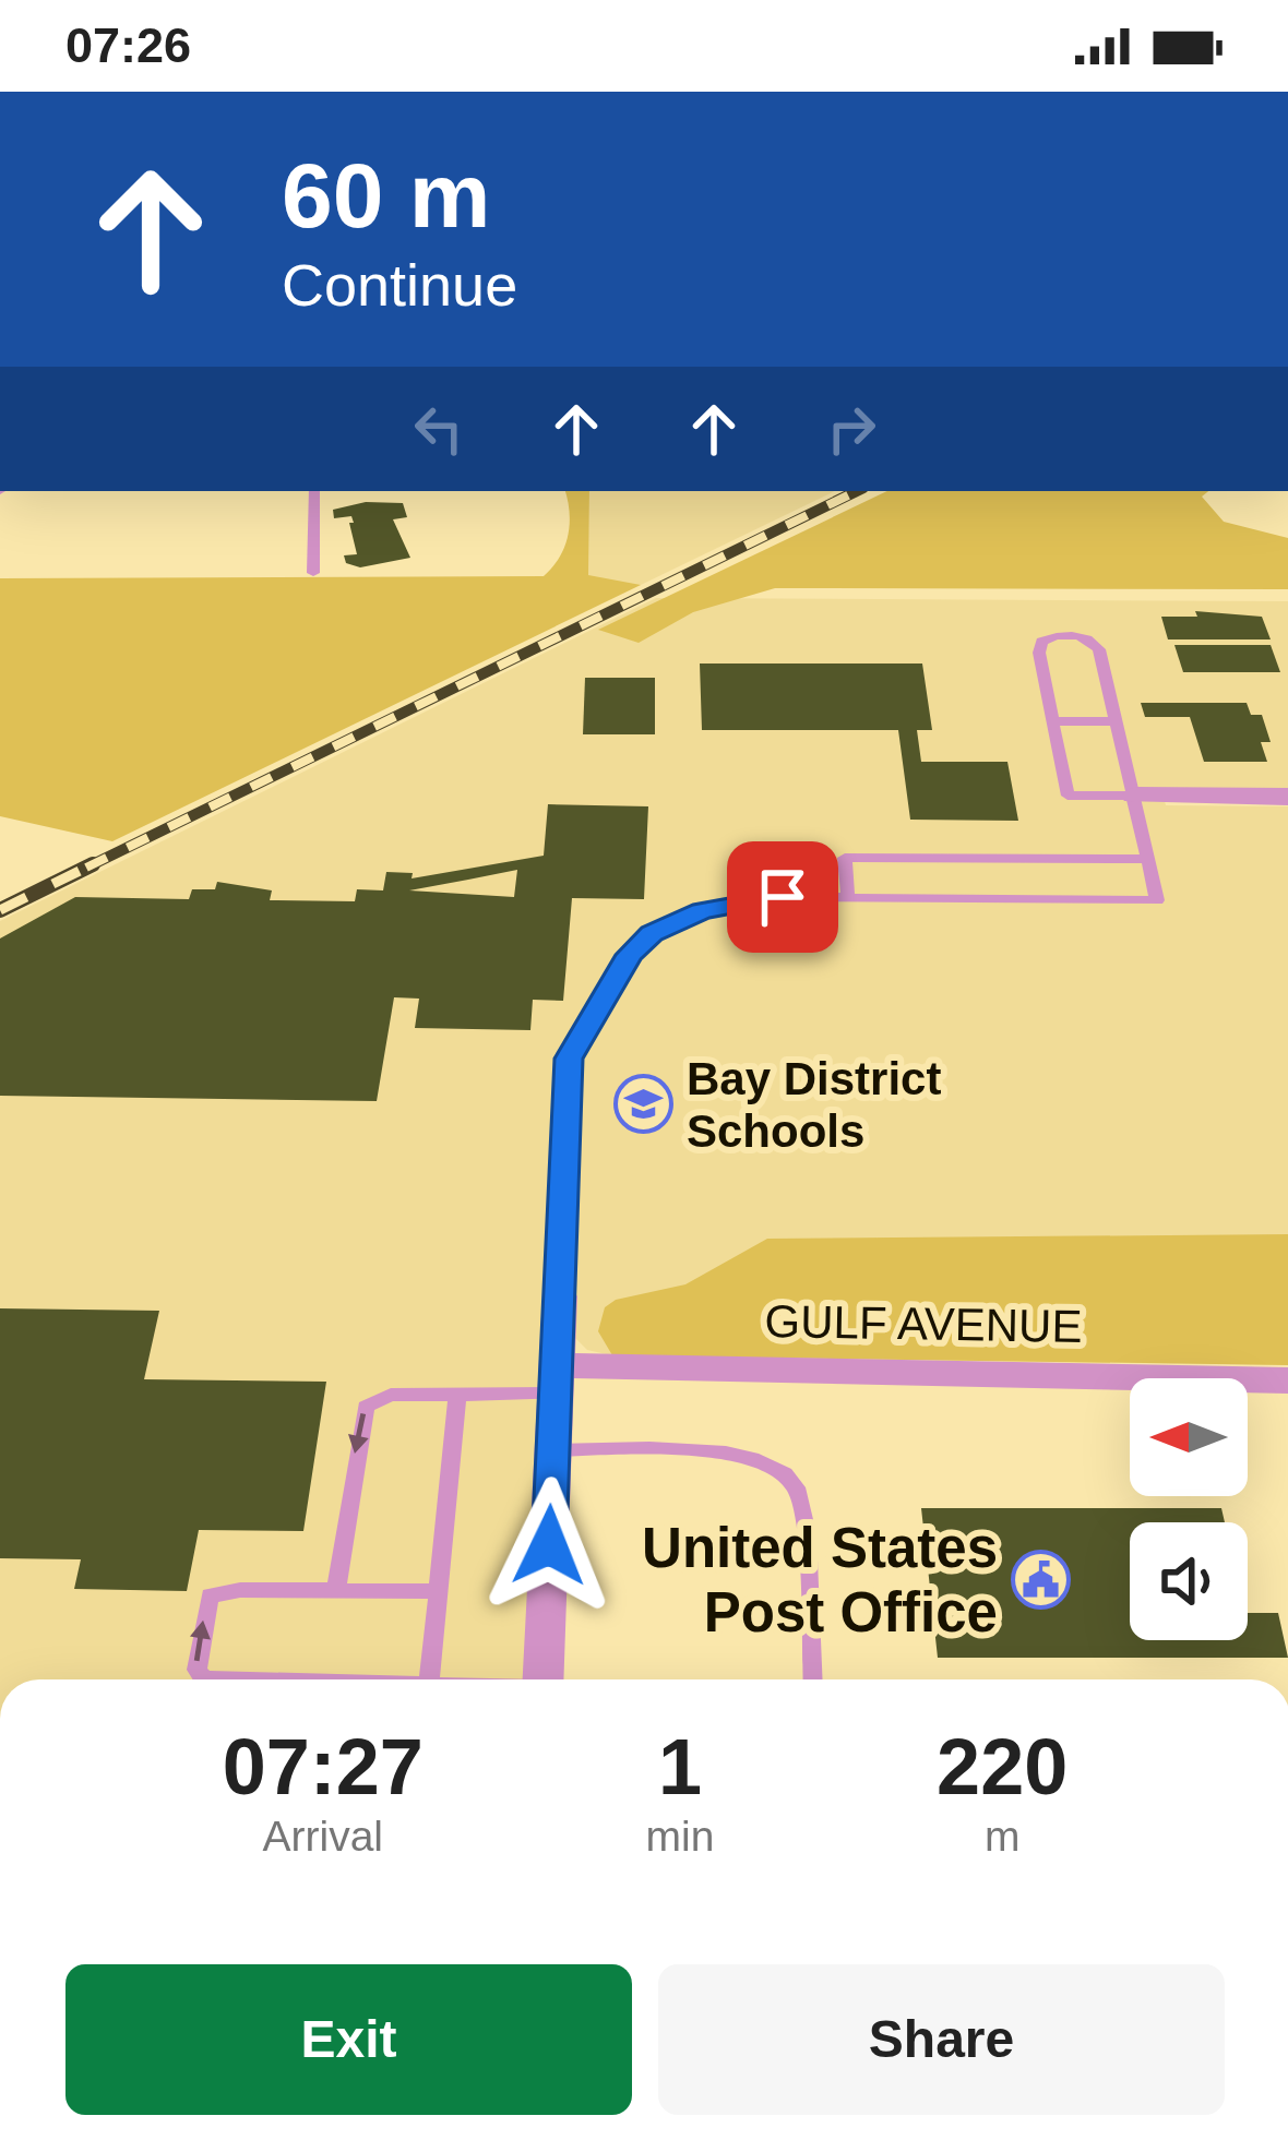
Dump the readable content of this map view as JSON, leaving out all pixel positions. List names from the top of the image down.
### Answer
{
  "streets": {
    "street": ["GULF AVENUE"]
  },
  "places": {
    "school or university": ["Bay District Schools"],
    "public building": ["United States Post Office"]
  },
  "north": "left",
  "page": {
    "status": "07:26",
    "turn": ["60 m", "Continue"],
    "eta": [
      "07:27",
      "Arrival",
      "1",
      "min",
      "220",
      "m"
    ],
    "buttons": ["Exit", "Share"]
  }
}
